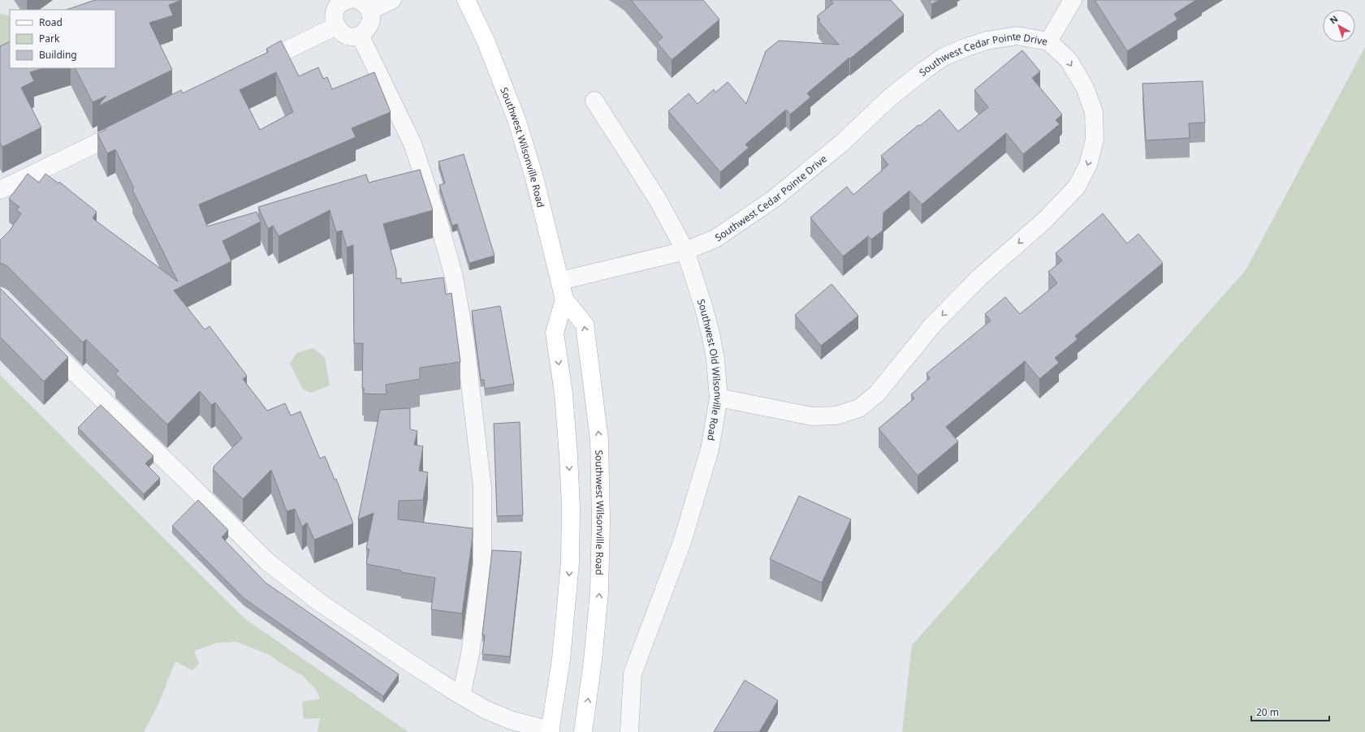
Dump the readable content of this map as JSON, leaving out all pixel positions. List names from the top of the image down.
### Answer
{
  "streets": {
    "main road": ["Southwest Wilsonville Road"],
    "street": ["Southwest Cedar Pointe Drive", "Southwest Old Wilsonville Road"]
  },
  "crossings": [
    ["Southwest Cedar Pointe Drive", "Southwest Wilsonville Road"],
    ["Southwest Cedar Pointe Drive", "Southwest Old Wilsonville Road"]
  ],
  "legend": ["Road", "Park", "Building"],
  "scale_bar": "20 m",
  "north": "top left"
}
